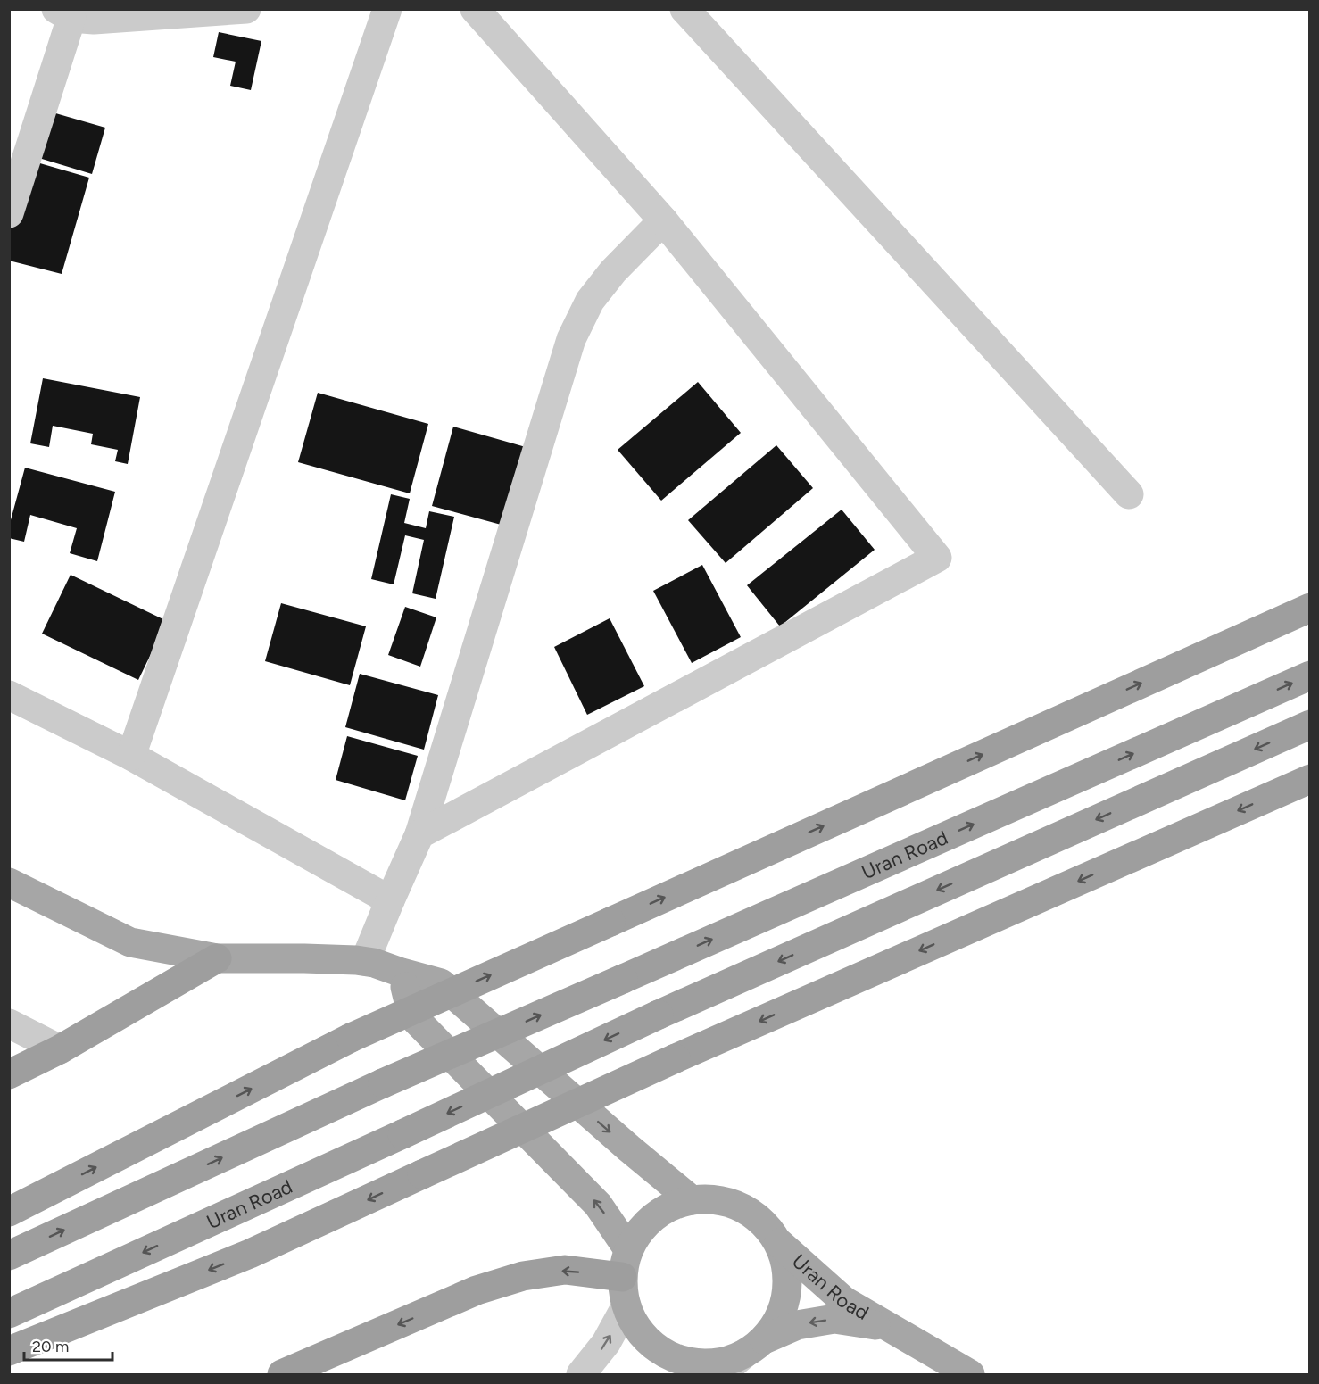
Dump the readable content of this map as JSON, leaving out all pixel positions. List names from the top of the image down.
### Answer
{
  "streets": {
    "highway": ["Uran Road"]
  },
  "scale_bar": "20 m"
}
